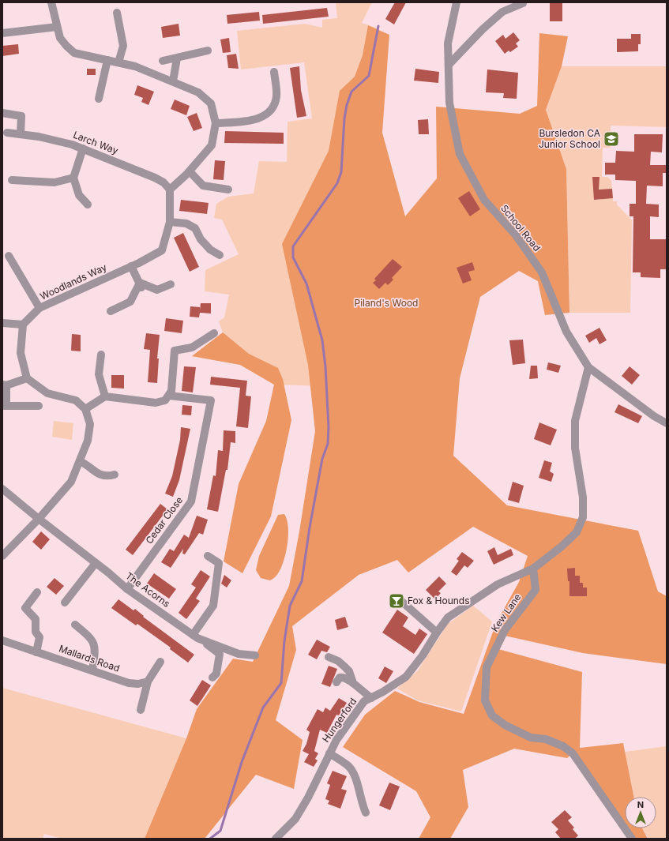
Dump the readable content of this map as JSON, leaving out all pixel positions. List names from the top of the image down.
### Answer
{
  "streets": {
    "street": [
      "Larch Way",
      "School Road",
      "Woodlands Way",
      "Cedar Close",
      "The Acorns",
      "Kew Lane",
      "Mallards Road",
      "Hungerford"
    ]
  },
  "crossings": [
    ["Larch Way", "Woodlands Way"],
    ["Cedar Close", "The Acorns"],
    ["Kew Lane", "Hungerford"]
  ],
  "parks": ["Piland's Wood"],
  "places": {
    "school or university": ["Bursledon CA Junior School"],
    "bar": ["Fox & Hounds"]
  },
  "north": "top"
}
